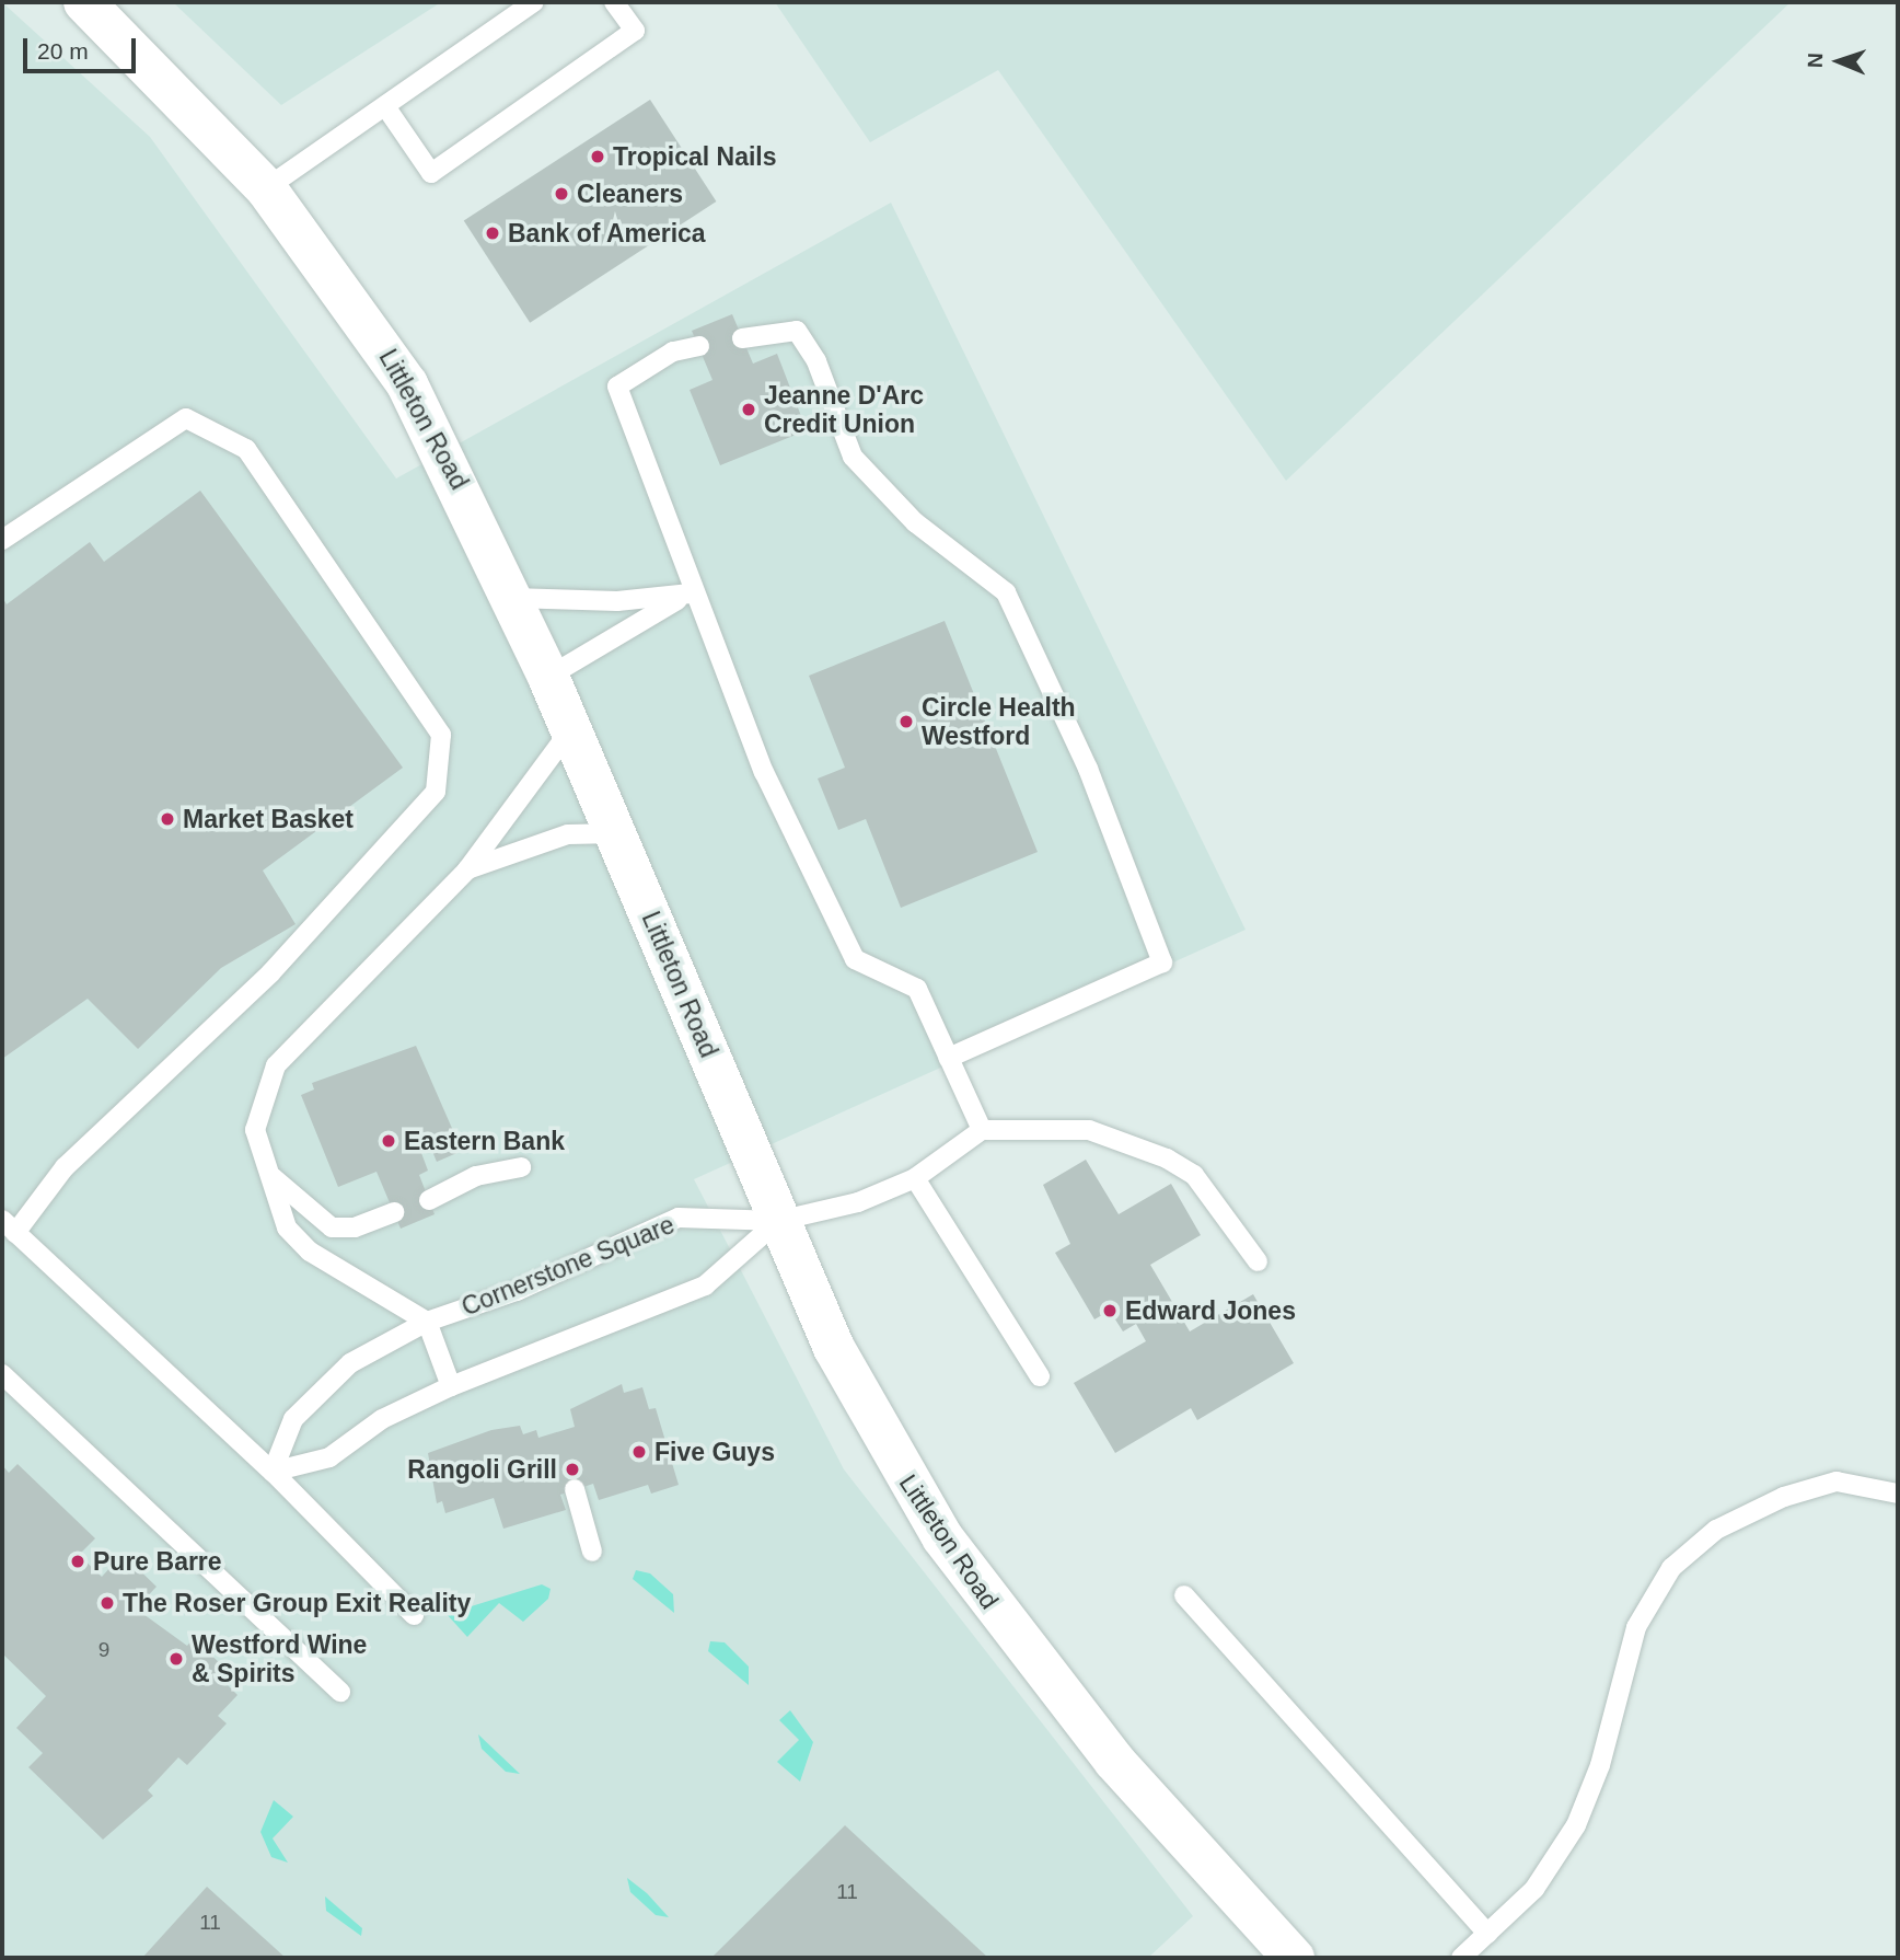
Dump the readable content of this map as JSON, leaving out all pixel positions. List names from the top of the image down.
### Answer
{
  "streets": {
    "main road": ["Littleton Road"],
    "lane": ["Cornerstone Square"]
  },
  "crossings": [
    ["Littleton Road", "Cornerstone Square"]
  ],
  "places": [
    "Tropical Nails",
    "Cleaners",
    "Bank of America",
    "Jeanne D'Arc Credit Union",
    "Circle Health Westford",
    "Market Basket",
    "Eastern Bank",
    "Edward Jones",
    "Five Guys",
    "Rangoli Grill",
    "Pure Barre",
    "The Roser Group Exit Reality",
    "Westford Wine & Spirits"
  ],
  "house_numbers": ["9", "11", "11"],
  "scale_bar": "20 m",
  "north": "left"
}
